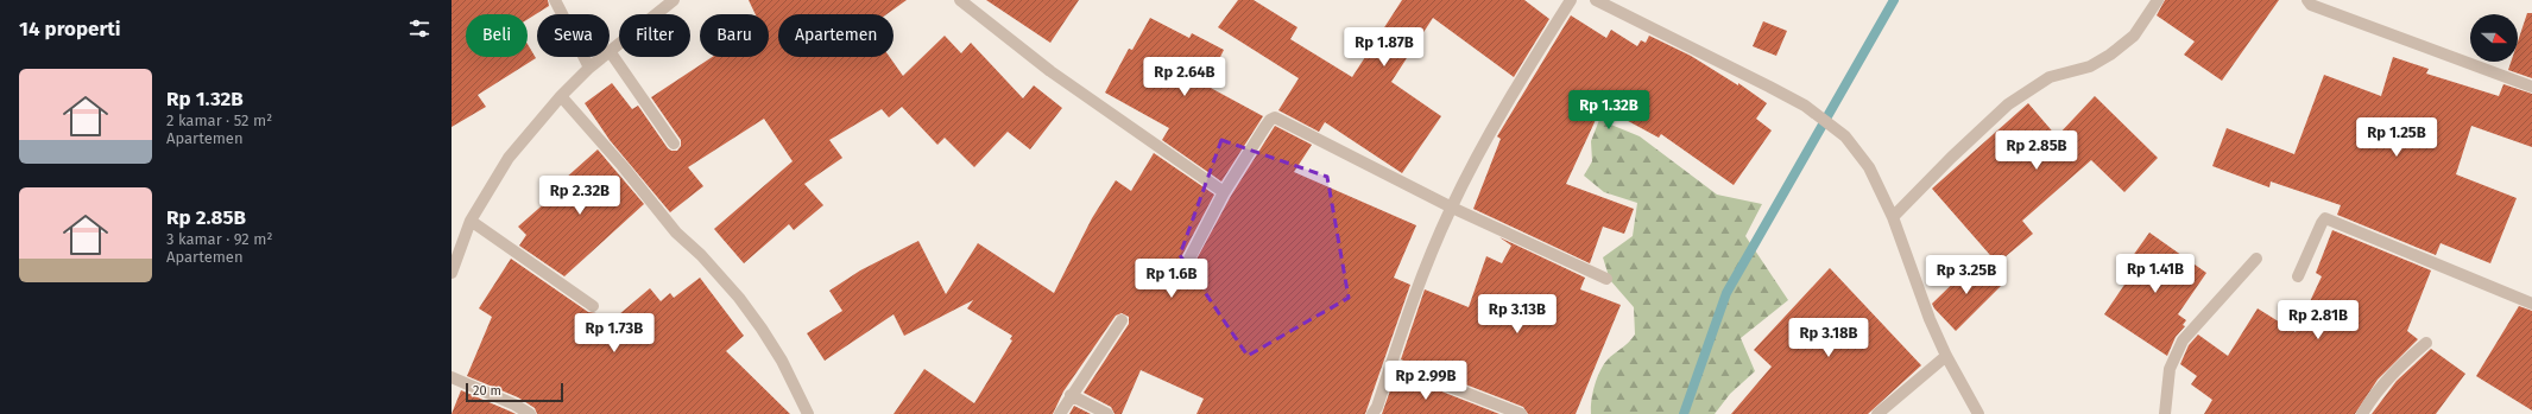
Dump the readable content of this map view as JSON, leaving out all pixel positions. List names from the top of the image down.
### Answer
{
  "scale_bar": "20 m",
  "north": "right",
  "page": {
    "heading": "14 properti",
    "chip": [
      "Beli",
      "Sewa",
      "Filter",
      "Baru",
      "Apartemen"
    ],
    "price": [
      "Rp 1.87B",
      "Rp 2.64B",
      "Rp 1.32B",
      "Rp 1.25B",
      "Rp 2.85B",
      "Rp 2.32B",
      "Rp 1.41B",
      "Rp 3.25B",
      "Rp 1.6B",
      "Rp 3.13B",
      "Rp 2.81B",
      "Rp 1.73B",
      "Rp 3.18B",
      "Rp 2.99B"
    ],
    "list": [
      {
        "name": "Rp 1.32B",
        "note": "2 kamar · 52 m² · Apartemen"
      },
      {
        "name": "Rp 2.85B",
        "note": "3 kamar · 92 m² · Apartemen"
      }
    ],
    "scale": "20 m"
  }
}
